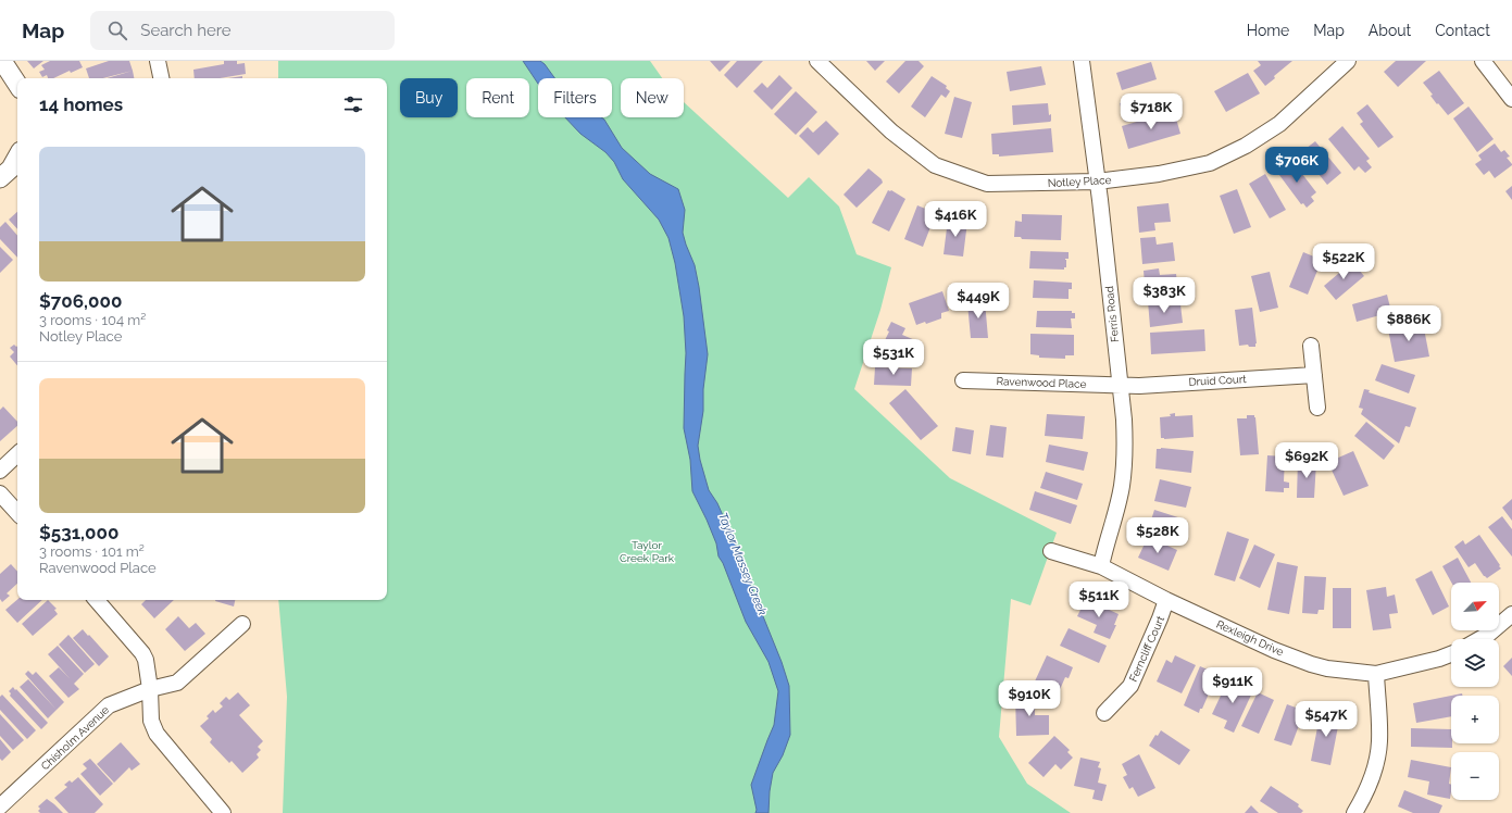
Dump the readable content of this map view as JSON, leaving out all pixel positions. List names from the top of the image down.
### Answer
{
  "streets": {
    "street": [
      "Notley Place",
      "Ferris Road",
      "Druid Court",
      "Ravenwood Place",
      "Rexleigh Drive",
      "Ferncliff Court",
      "Chisholm Avenue"
    ]
  },
  "crossings": [
    ["Notley Place", "Ferris Road"],
    ["Ferris Road", "Druid Court"],
    ["Ferris Road", "Ravenwood Place"],
    ["Ferris Road", "Rexleigh Drive"],
    ["Druid Court", "Ravenwood Place"],
    ["Rexleigh Drive", "Ferncliff Court"]
  ],
  "water": ["Taylor Massey Creek"],
  "parks": ["Taylor Creek Park"],
  "north": "top right",
  "page": {
    "header": "Map",
    "search": "Search here",
    "nav": [
      "Home",
      "Map",
      "About",
      "Contact"
    ],
    "chip": [
      "Buy",
      "Rent",
      "Filters",
      "New"
    ],
    "heading": "14 homes",
    "price": [
      "$718K",
      "$706K",
      "$416K",
      "$522K",
      "$383K",
      "$449K",
      "$886K",
      "$531K",
      "$692K",
      "$528K",
      "$511K",
      "$911K",
      "$910K",
      "$547K"
    ],
    "list": [
      {
        "name": "$706,000",
        "note": "3 rooms · 104 m² · Notley Place"
      },
      {
        "name": "$531,000",
        "note": "3 rooms · 101 m² · Ravenwood Place"
      }
    ],
    "map_buttons": ["+", "−"]
  }
}
